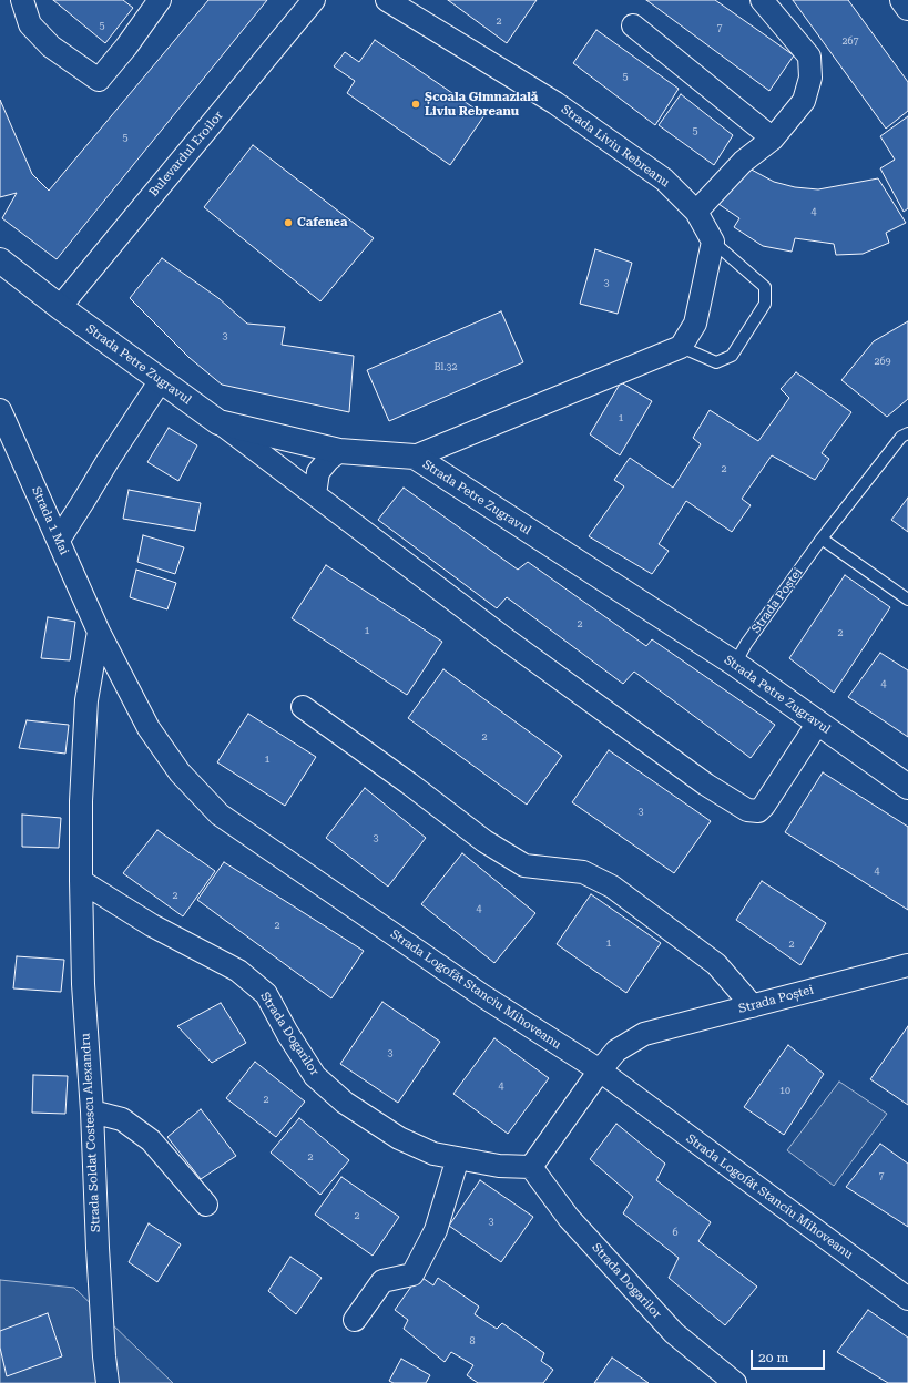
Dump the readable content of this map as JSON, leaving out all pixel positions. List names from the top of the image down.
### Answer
{
  "streets": {
    "street": [
      "Strada Liviu Rebreanu",
      "Bulevardul Eroilor",
      "Strada Petre Zugravul",
      "Strada 1 Mai",
      "Strada Poștei",
      "Strada Logofăt Stanciu Mihoveanu",
      "Strada Dogarilor",
      "Strada Soldat Costescu Alexandru"
    ]
  },
  "crossings": [
    ["Bulevardul Eroilor", "Strada Petre Zugravul"],
    ["Strada Petre Zugravul", "Strada Poștei"],
    ["Strada 1 Mai", "Strada Logofăt Stanciu Mihoveanu"],
    ["Strada 1 Mai", "Strada Soldat Costescu Alexandru"],
    ["Strada Poștei", "Strada Logofăt Stanciu Mihoveanu"],
    ["Strada Logofăt Stanciu Mihoveanu", "Strada Soldat Costescu Alexandru"],
    ["Strada Dogarilor", "Strada Soldat Costescu Alexandru"]
  ],
  "places": ["Școala Gimnazială Liviu Rebreanu", "Cafenea"],
  "house_numbers": [
    "2",
    "5",
    "7",
    "267",
    "5",
    "5",
    "5",
    "4",
    "3",
    "3",
    "269",
    "Bl.32",
    "1",
    "2",
    "2",
    "1",
    "2",
    "4",
    "2",
    "1",
    "3",
    "3",
    "4",
    "2",
    "4",
    "2",
    "1",
    "2",
    "3",
    "4",
    "10",
    "2",
    "2",
    "7",
    "2",
    "3",
    "6",
    "8"
  ],
  "scale_bar": "20 m"
}
